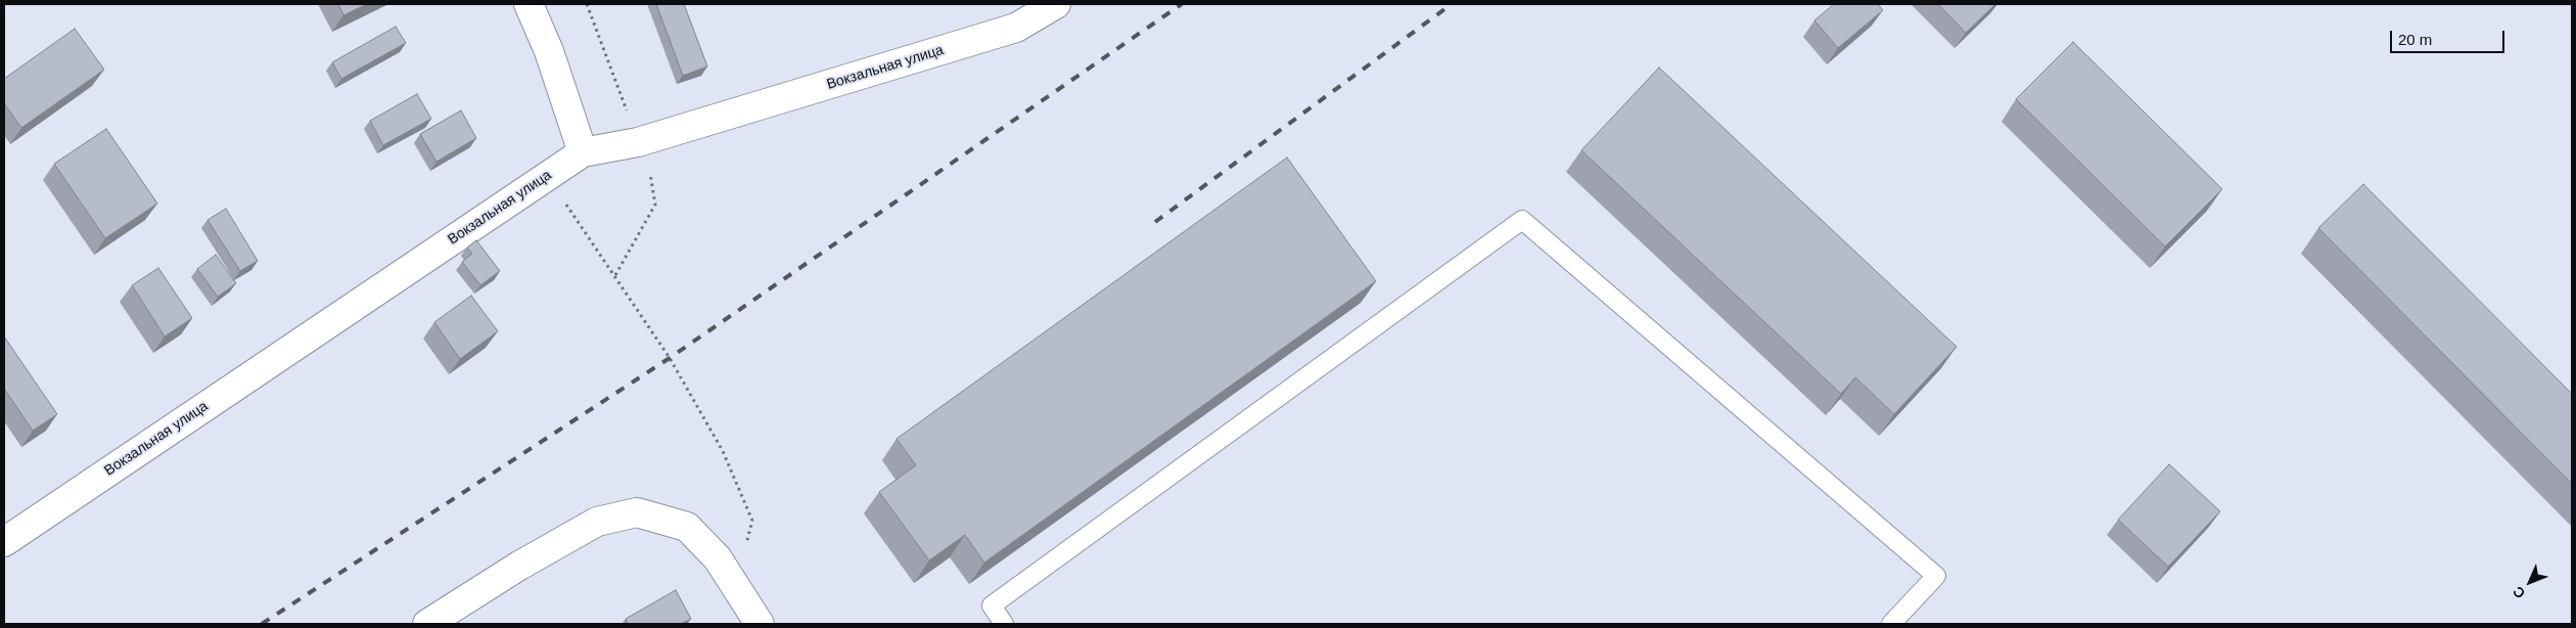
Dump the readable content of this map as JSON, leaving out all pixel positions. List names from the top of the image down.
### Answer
{
  "streets": {
    "street": ["Вокзальная улица"]
  },
  "scale_bar": "20 m",
  "north": "bottom left"
}
